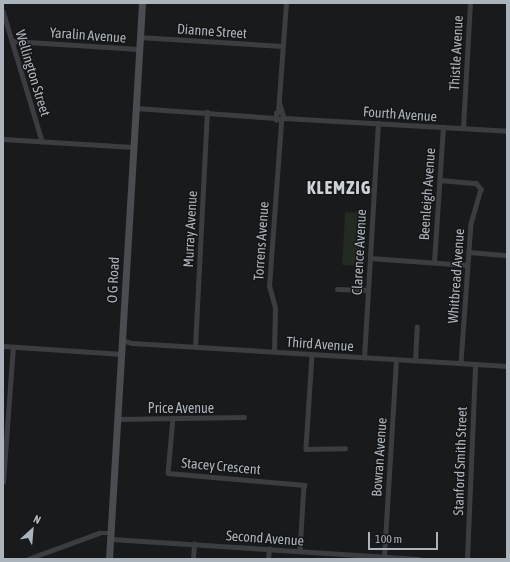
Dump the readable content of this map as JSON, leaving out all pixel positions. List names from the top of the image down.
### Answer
{
  "streets": {
    "main road": ["O G Road"],
    "street": [
      "Dianne Street",
      "Yaralin Avenue",
      "Thistle Avenue",
      "Wellington Street",
      "Fourth Avenue",
      "Beenleigh Avenue",
      "Murray Avenue",
      "Torrens Avenue",
      "Clarence Avenue",
      "Whitbread Avenue",
      "Third Avenue",
      "Price Avenue",
      "Bowran Avenue",
      "Stanford Smith Street",
      "Stacey Crescent",
      "Second Avenue"
    ]
  },
  "crossings": [
    ["Dianne Street", "Torrens Avenue"],
    ["Dianne Street", "O G Road"],
    ["Yaralin Avenue", "Wellington Street"],
    ["Yaralin Avenue", "O G Road"],
    ["Thistle Avenue", "Fourth Avenue"],
    ["Fourth Avenue", "Beenleigh Avenue"],
    ["Fourth Avenue", "Murray Avenue"],
    ["Fourth Avenue", "Torrens Avenue"],
    ["Fourth Avenue", "Clarence Avenue"],
    ["Fourth Avenue", "O G Road"],
    ["Beenleigh Avenue", "Whitbread Avenue"],
    ["Murray Avenue", "Third Avenue"],
    ["Torrens Avenue", "Third Avenue"],
    ["Clarence Avenue", "Third Avenue"],
    ["Whitbread Avenue", "Third Avenue"],
    ["O G Road", "Third Avenue"],
    ["O G Road", "Price Avenue"],
    ["O G Road", "Second Avenue"],
    ["Third Avenue", "Bowran Avenue"],
    ["Third Avenue", "Stanford Smith Street"],
    ["Price Avenue", "Stacey Crescent"],
    ["Bowran Avenue", "Second Avenue"],
    ["Stacey Crescent", "Second Avenue"]
  ],
  "districts": ["KLEMZIG"],
  "scale_bar": "100 m",
  "north": "top right"
}
